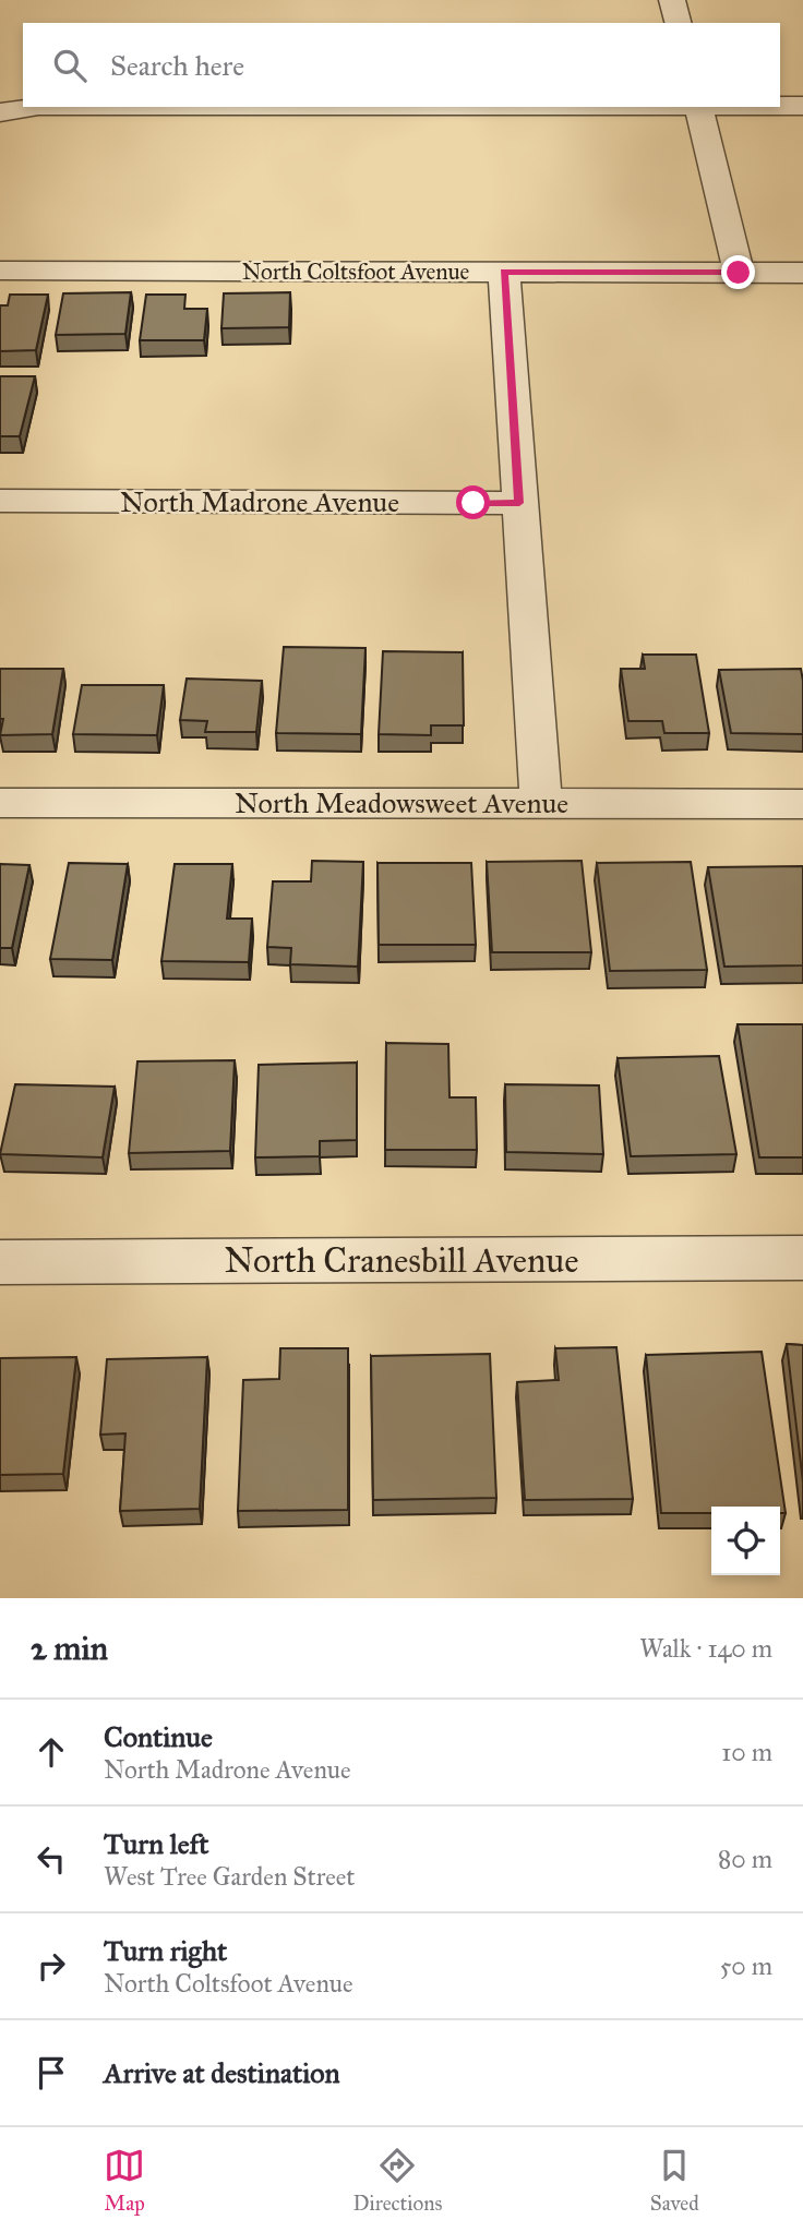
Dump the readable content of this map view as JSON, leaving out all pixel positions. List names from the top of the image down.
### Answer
{
  "streets": {
    "street": [
      "North Coltsfoot Avenue",
      "North Madrone Avenue",
      "North Meadowsweet Avenue",
      "North Cranesbill Avenue"
    ]
  },
  "page": {
    "search": "Search here",
    "heading": ["2 min", "Walk · 140 m"],
    "list": [
      ["Continue", "North Madrone Avenue", "10 m"],
      ["Turn left", "West Tree Garden Street", "80 m"],
      ["Turn right", "North Coltsfoot Avenue", "50 m"],
      "Arrive at destination"
    ],
    "nav": ["Map", "Directions", "Saved"]
  }
}
